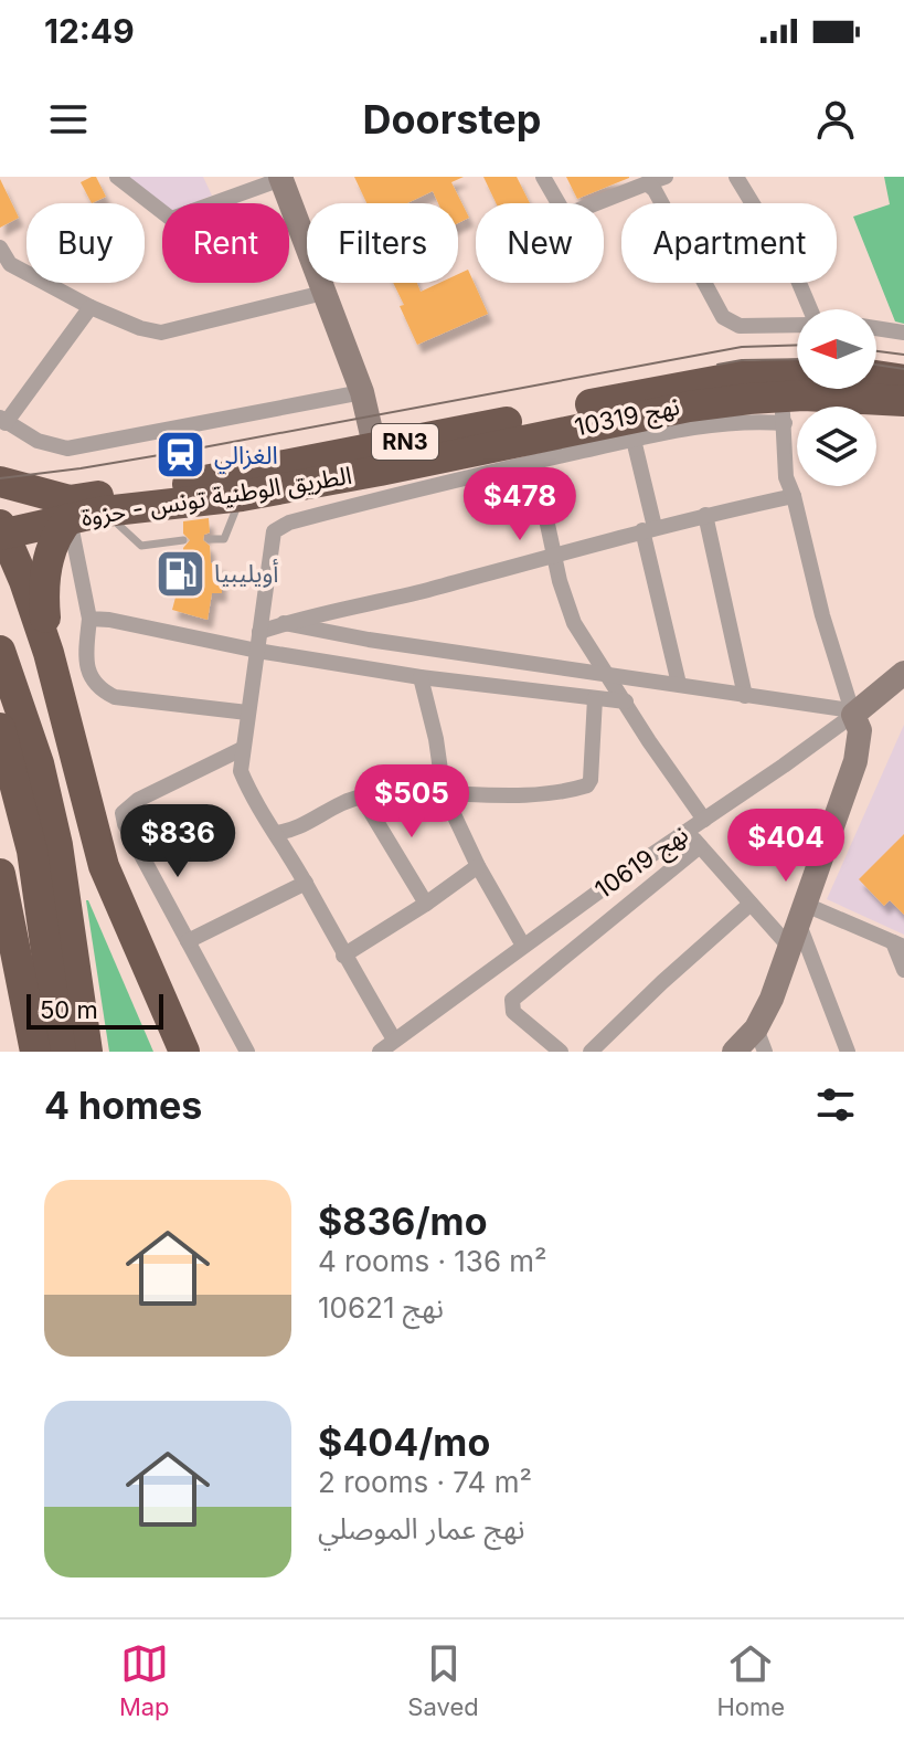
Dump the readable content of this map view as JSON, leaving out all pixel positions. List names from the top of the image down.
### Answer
{
  "streets": {
    "highway": ["RN3", "الطريق الوطنية تونس - حزوة"],
    "street": ["نهج 10319", "نهج 10619"]
  },
  "crossings": [
    ["نهج 10319", "الطريق الوطنية تونس - حزوة"],
    ["نهج 10319", "نهج 10619"]
  ],
  "places": {
    "station": ["الغزالي"],
    "fuel station": ["أويليبيا"]
  },
  "scale_bar": "50 m",
  "north": "left",
  "page": {
    "status": "12:49",
    "header": "Doorstep",
    "chip": [
      "Buy",
      "Rent",
      "Filters",
      "New",
      "Apartment"
    ],
    "price": [
      "$478",
      "$505",
      "$836",
      "$404"
    ],
    "scale": "50 m",
    "heading": "4 homes",
    "list": [
      {
        "name": "$836/mo",
        "note": "4 rooms · 136 m² · نهج 10621"
      },
      {
        "name": "$404/mo",
        "note": "2 rooms · 74 m² · نهج عمار الموصلي"
      }
    ],
    "tabs": ["Map", "Saved", "Home"]
  }
}
